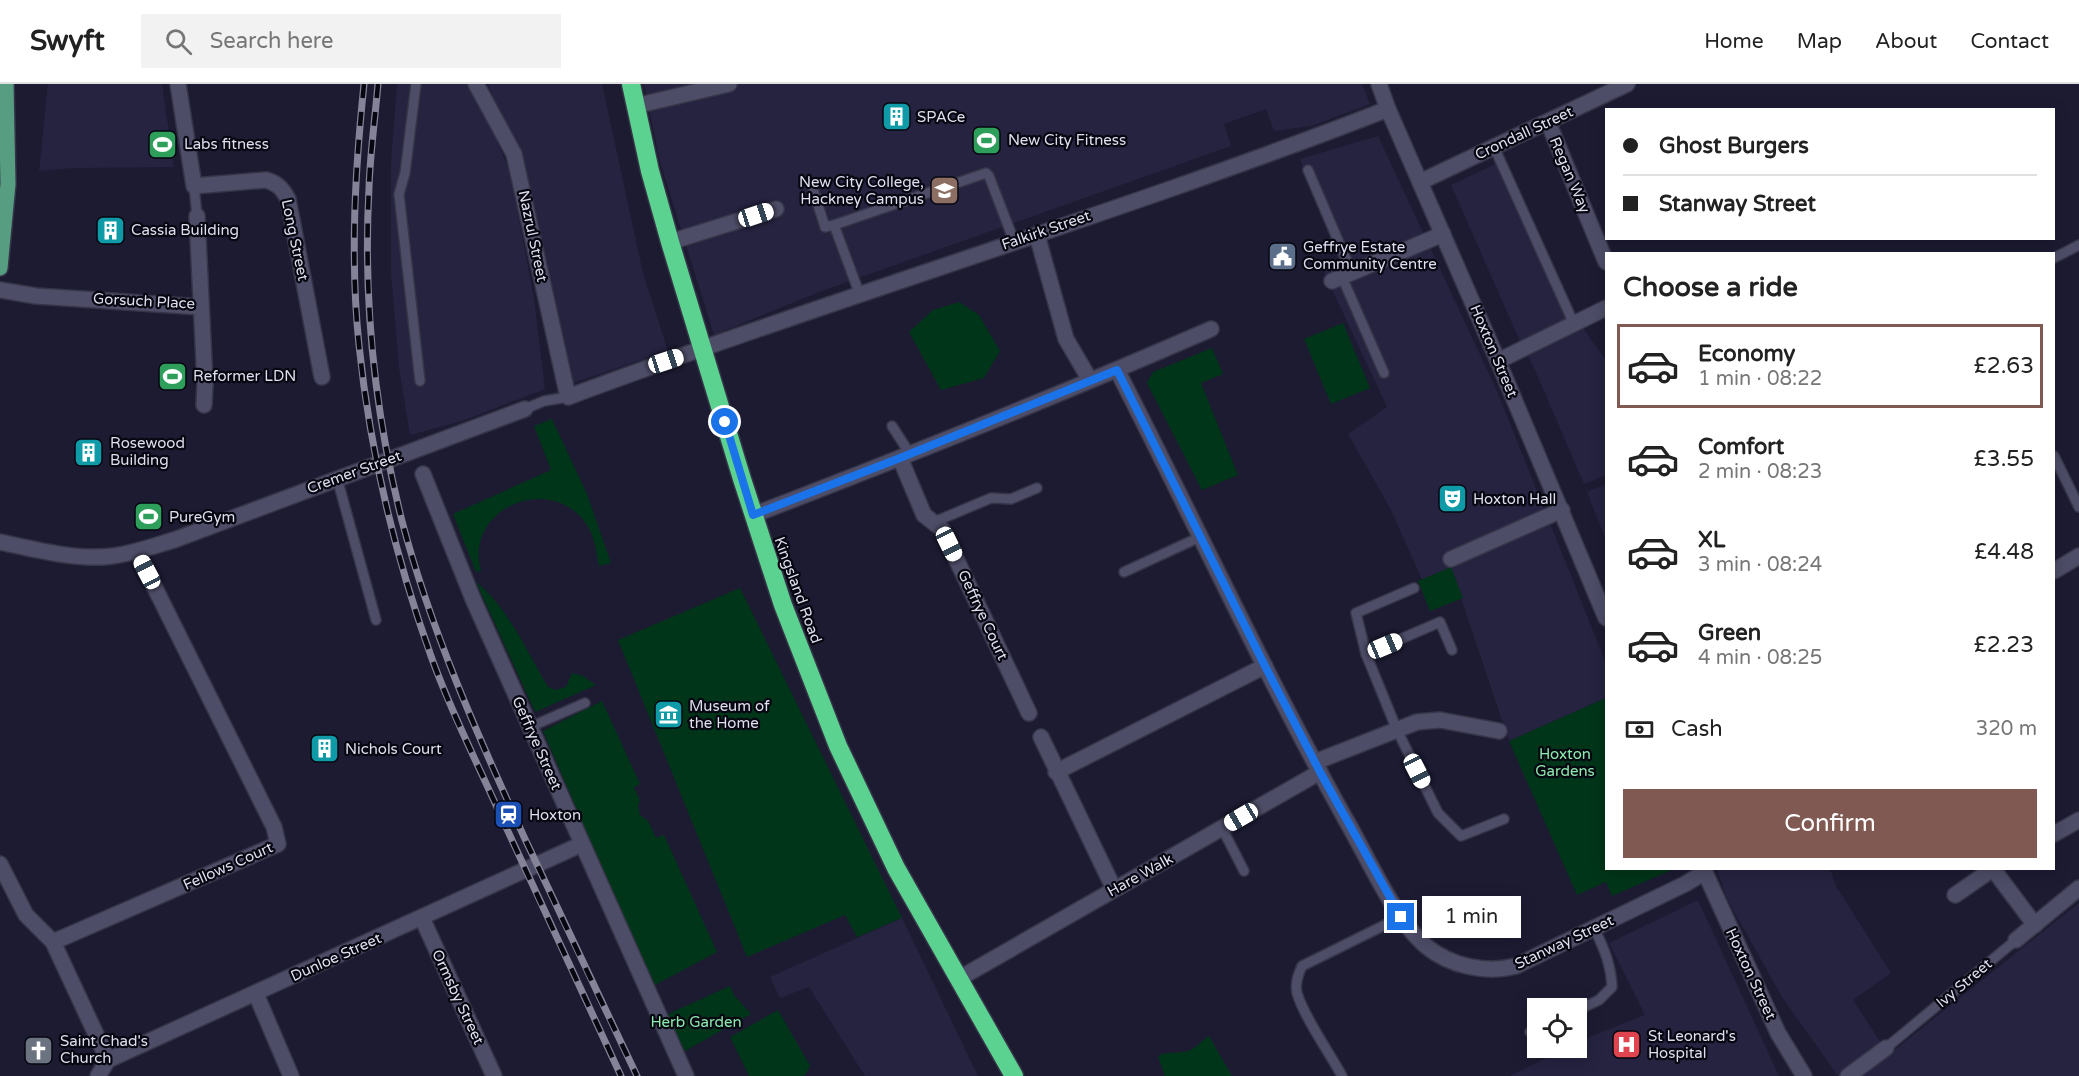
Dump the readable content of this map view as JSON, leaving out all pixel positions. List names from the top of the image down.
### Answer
{
  "streets": {
    "highway": ["Kingsland Road"],
    "street": [
      "Crondall Street",
      "Regan Way",
      "Falkirk Street",
      "Nazrul Street",
      "Long Street",
      "Gorsuch Place",
      "Hoxton Street",
      "Cremer Street",
      "Geffrye Court",
      "Geffrye Street",
      "Fellows Court",
      "Hare Walk",
      "Stanway Street",
      "Dunloe Street",
      "Ivy Street",
      "Ormsby Street"
    ]
  },
  "crossings": [
    ["Crondall Street", "Regan Way"],
    ["Crondall Street", "Hoxton Street"],
    ["Falkirk Street", "Hoxton Street"],
    ["Falkirk Street", "Cremer Street"],
    ["Falkirk Street", "Kingsland Road"],
    ["Nazrul Street", "Cremer Street"],
    ["Hoxton Street", "Stanway Street"],
    ["Cremer Street", "Kingsland Road"],
    ["Kingsland Road", "Hare Walk"],
    ["Geffrye Street", "Dunloe Street"],
    ["Hare Walk", "Stanway Street"],
    ["Dunloe Street", "Ormsby Street"]
  ],
  "parks": ["Hoxton Gardens", "Herb Garden"],
  "places": {
    "building": [
      "SPACe",
      "Cassia Building",
      "Rosewood Building",
      "Nichols Court"
    ],
    "sports": [
      "New City Fitness",
      "Labs fitness",
      "Reformer LDN",
      "PureGym"
    ],
    "school or university": ["New City College, Hackney Campus"],
    "public building": ["Geffrye Estate Community Centre"],
    "theatre": ["Hoxton Hall"],
    "museum": ["Museum of the Home"],
    "station": ["Hoxton"],
    "hospital": ["St Leonard's Hospital"],
    "church": ["Saint Chad's Church"]
  },
  "page": {
    "header": "Swyft",
    "search": "Search here",
    "nav": [
      "Home",
      "Map",
      "About",
      "Contact"
    ],
    "banner": ["Ghost Burgers", "Stanway Street"],
    "heading": "Choose a ride",
    "list": [
      {
        "name": "Economy",
        "note": "1 min · 08:22",
        "value": "£2.63"
      },
      {
        "name": "Comfort",
        "note": "2 min · 08:23",
        "value": "£3.55"
      },
      {
        "name": "XL",
        "note": "3 min · 08:24",
        "value": "£4.48"
      },
      {
        "name": "Green",
        "note": "4 min · 08:25",
        "value": "£2.23"
      }
    ],
    "pay": ["Cash", "320 m"],
    "buttons": "Confirm",
    "bubble": "1 min"
  }
}
